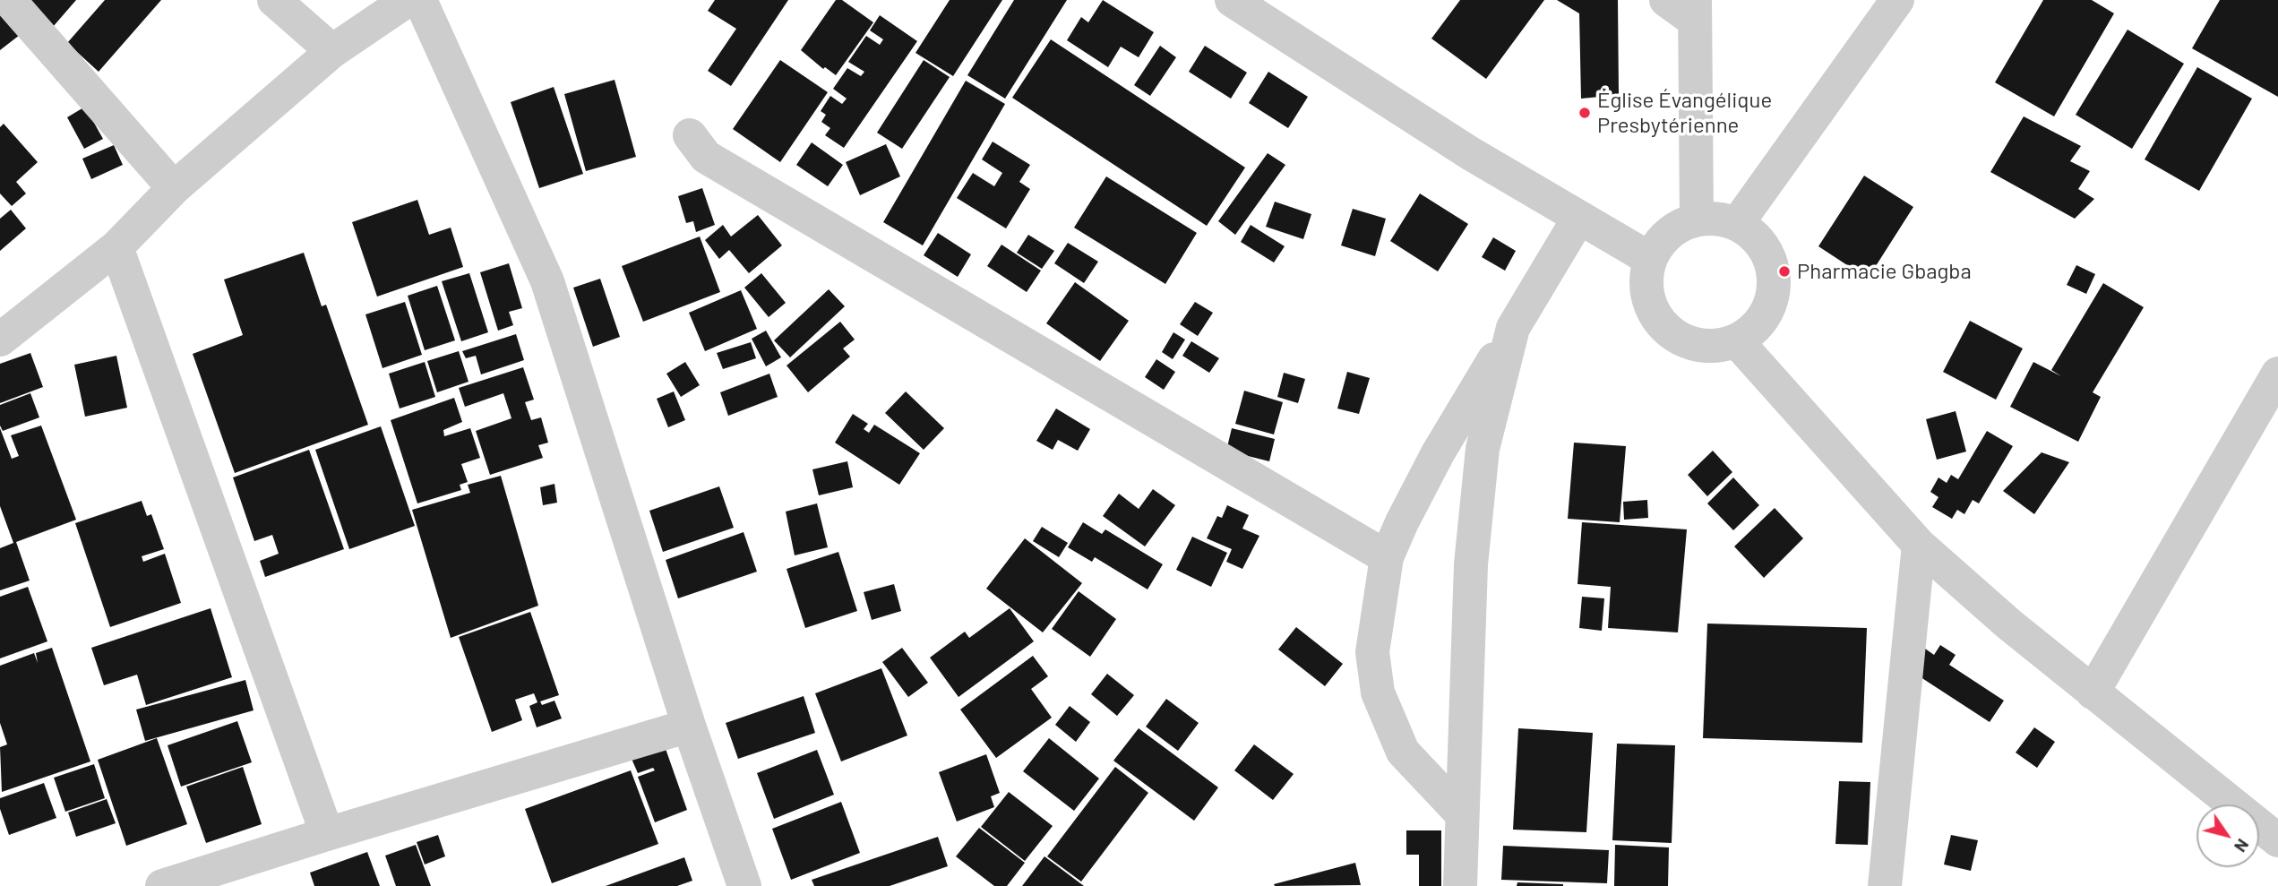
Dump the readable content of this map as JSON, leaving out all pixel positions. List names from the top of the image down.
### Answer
{
  "places": ["Église Évangélique Presbytérienne", "Pharmacie Gbagba"],
  "north": "bottom right"
}
